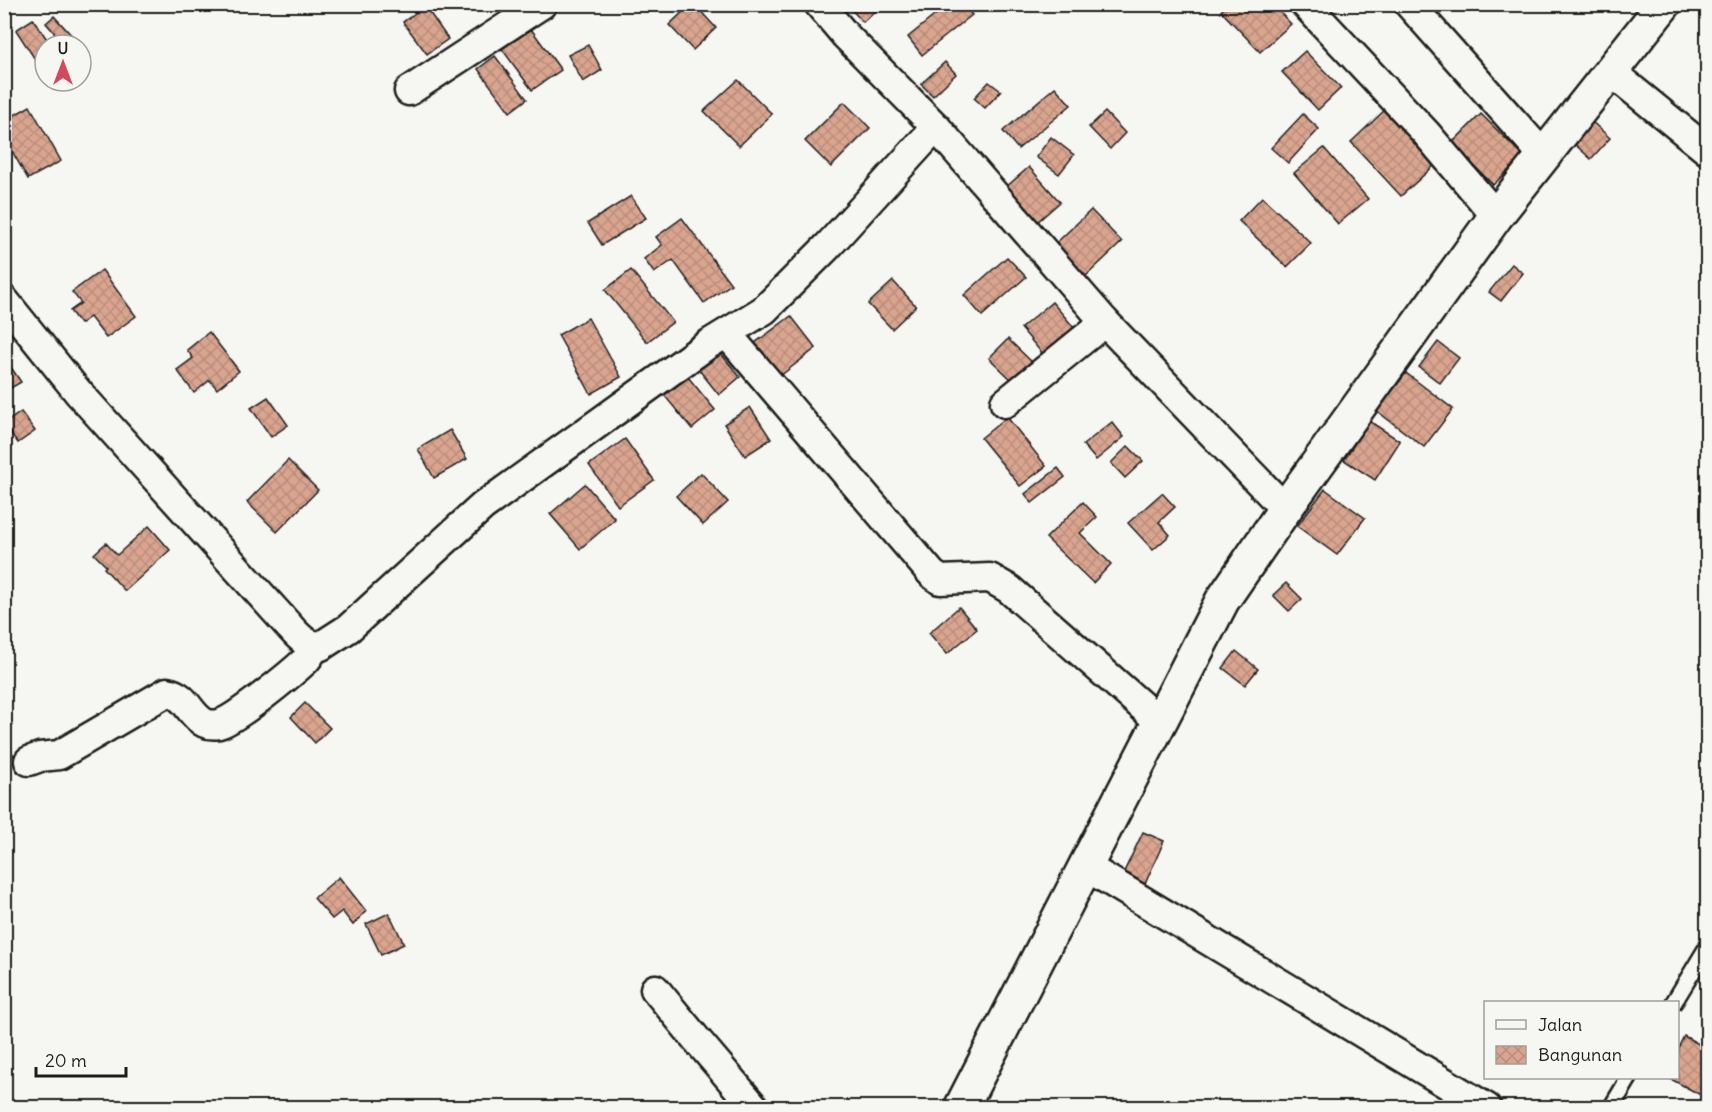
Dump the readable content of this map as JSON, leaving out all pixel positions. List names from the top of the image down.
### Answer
{
  "legend": ["Jalan", "Bangunan"],
  "scale_bar": "20 m",
  "north": "top"
}
